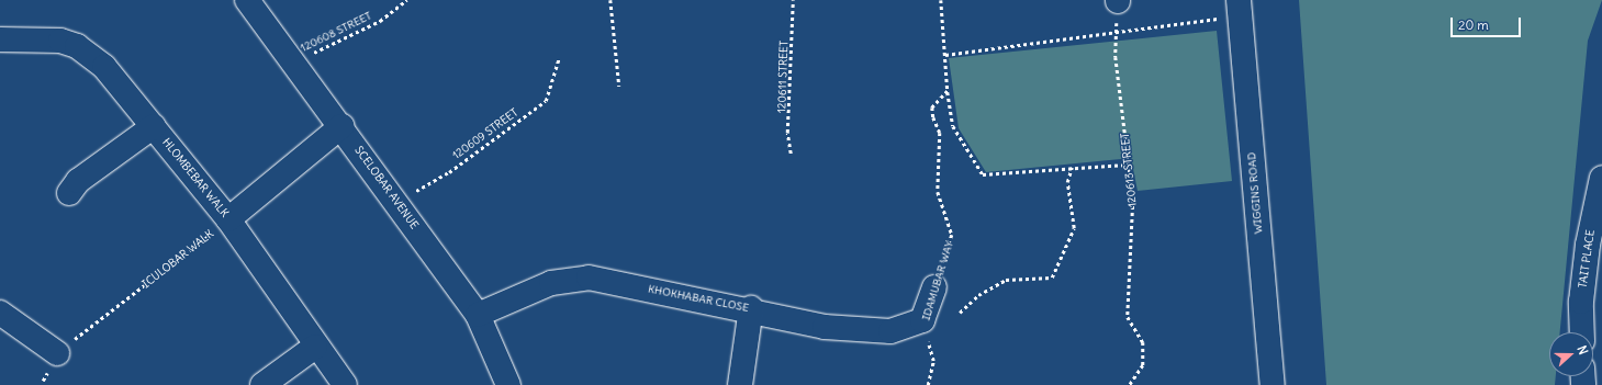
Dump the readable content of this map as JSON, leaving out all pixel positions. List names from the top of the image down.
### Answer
{
  "streets": {
    "street": [
      "HLOMBEBAR WALK",
      "SCELOBAR AVENUE",
      "WIGGINS ROAD",
      "TAIT PLACE",
      "IDAMUBAR WAY",
      "KHOKHABAR CLOSE"
    ],
    "path": [
      "120608 STREET",
      "120611 STREET",
      "120609 STREET",
      "120613 STREET",
      "ICULOBAR WALK"
    ]
  },
  "crossings": [
    ["120608 STREET", "SCELOBAR AVENUE"],
    ["120609 STREET", "SCELOBAR AVENUE"],
    ["HLOMBEBAR WALK", "ICULOBAR WALK"],
    ["SCELOBAR AVENUE", "KHOKHABAR CLOSE"],
    ["IDAMUBAR WAY", "KHOKHABAR CLOSE"]
  ],
  "scale_bar": "20 m",
  "north": "right"
}
